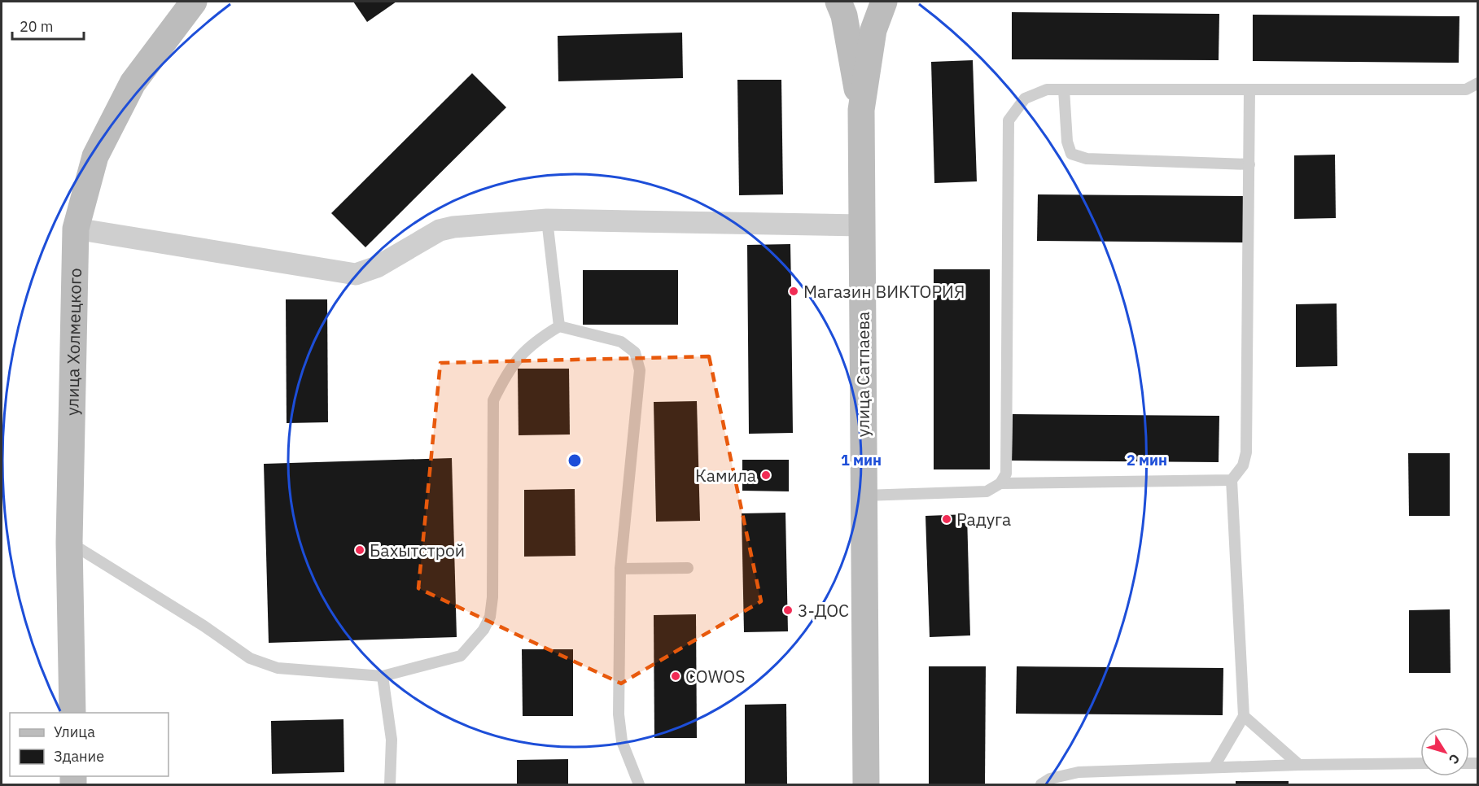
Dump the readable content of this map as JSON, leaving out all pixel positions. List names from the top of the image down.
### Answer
{
  "streets": {
    "main road": ["улица Холмецкого", "улица Сатпаева"]
  },
  "places": [
    "Магазин ВИКТОРИЯ",
    "Камила",
    "Радуга",
    "Бахытстрой",
    "3-ДОС",
    "COWOS"
  ],
  "legend": ["Улица", "Здание"],
  "scale_bar": "20 m",
  "north": "bottom right",
  "rings": ["1 мин", "2 мин"]
}
